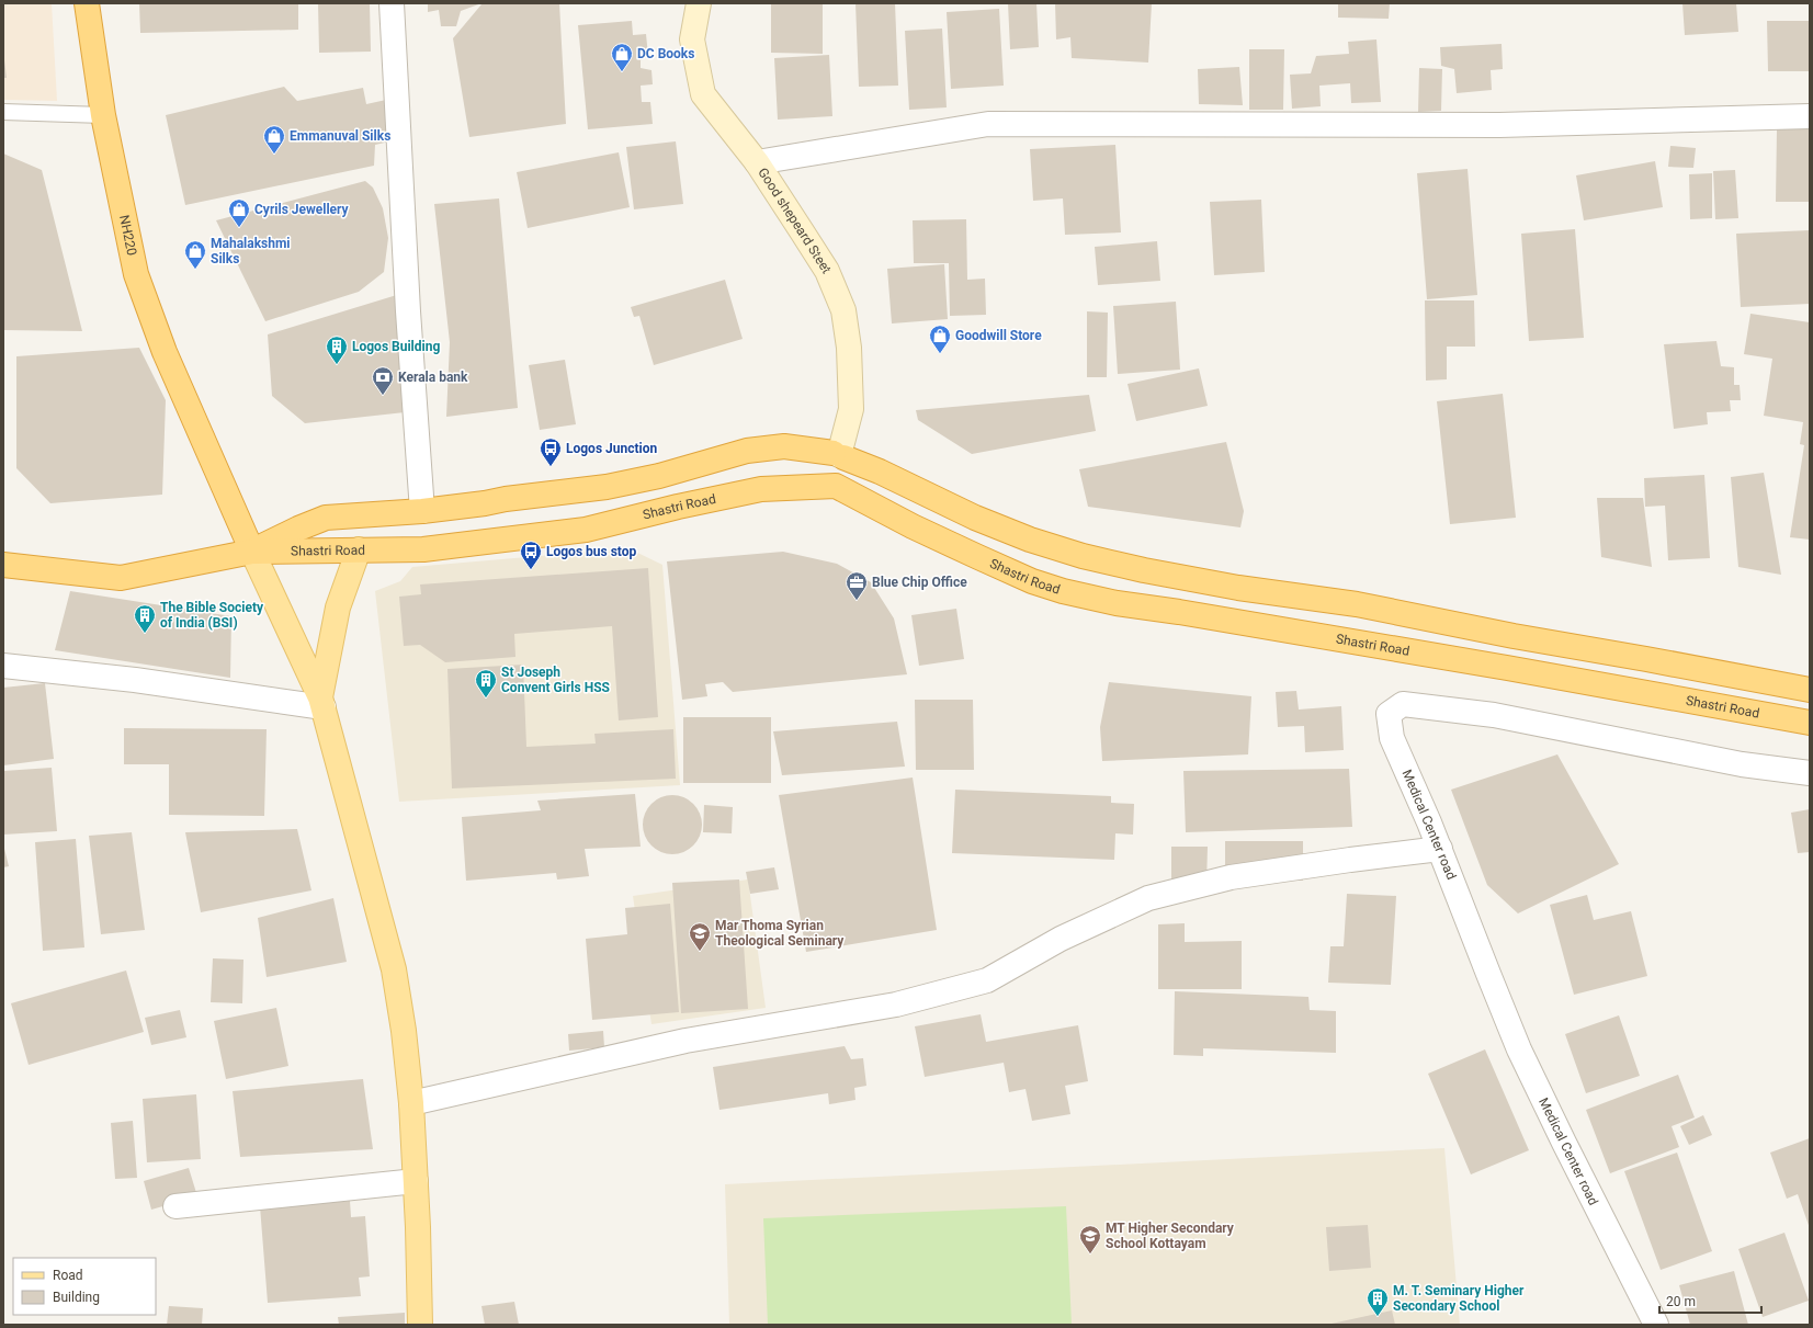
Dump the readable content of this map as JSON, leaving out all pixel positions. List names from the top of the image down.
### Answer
{
  "streets": {
    "highway": ["NH220", "Shastri Road"],
    "main road": ["Good shepeard Steet"],
    "street": ["Medical Center road"]
  },
  "crossings": [
    ["Good shepeard Steet", "Shastri Road"],
    ["NH220", "Shastri Road"]
  ],
  "places": {
    "shop": [
      "DC Books",
      "Emmanuval Silks",
      "Cyrils Jewellery",
      "Mahalakshmi Silks",
      "Goodwill Store"
    ],
    "building": [
      "Logos Building",
      "The Bible Society of India (BSI)",
      "St Joseph Convent Girls HSS",
      "M. T. Seminary Higher Secondary School"
    ],
    "bank": ["Kerala bank"],
    "bus stop": ["Logos Junction", "Logos bus stop"],
    "office": ["Blue Chip Office"],
    "school or university": ["Mar Thoma Syrian Theological Seminary", "MT Higher Secondary School Kottayam"]
  },
  "legend": ["Road", "Building"],
  "scale_bar": "20 m"
}
